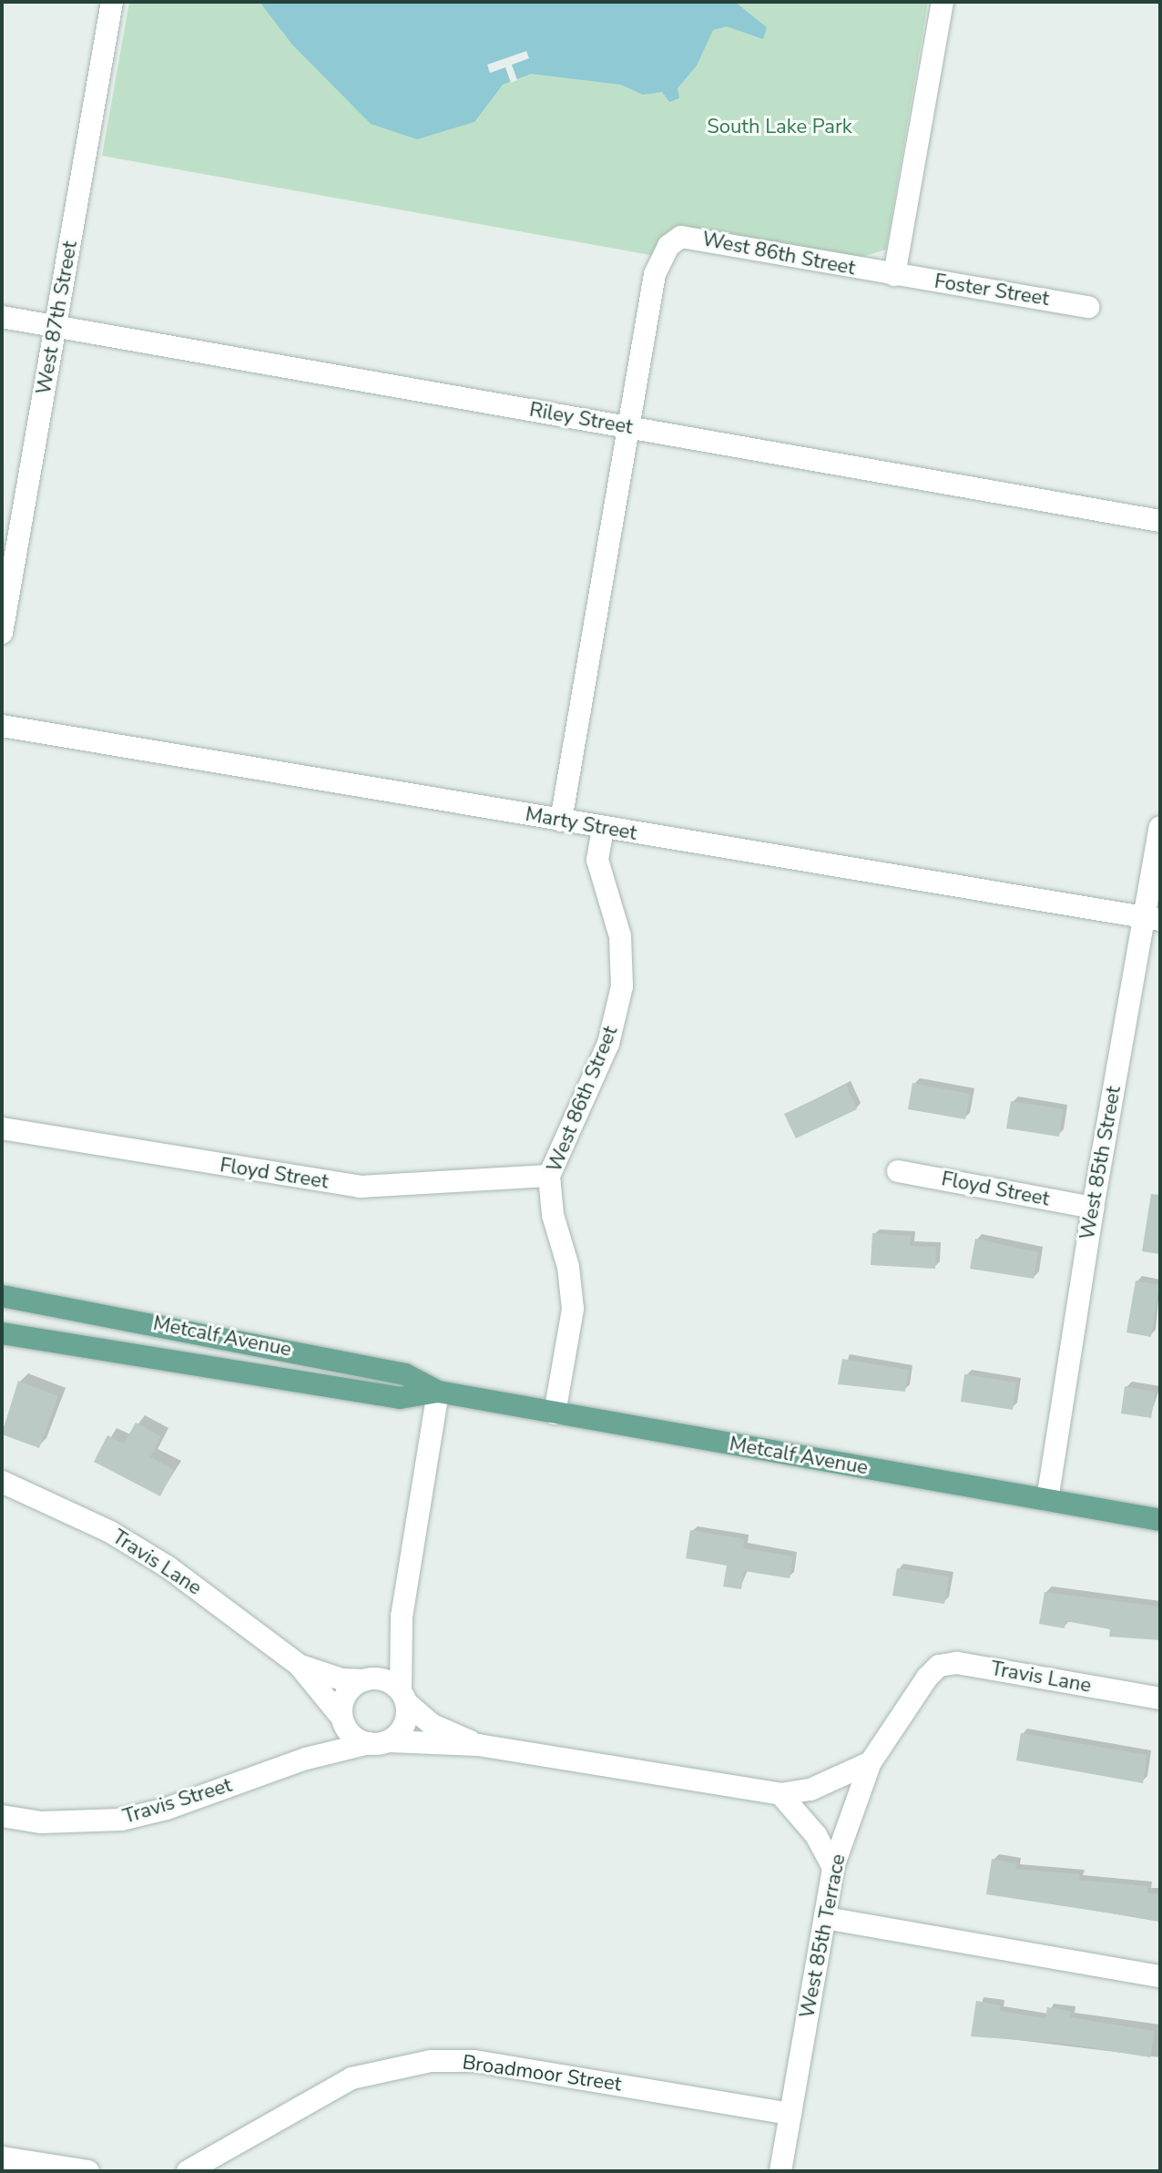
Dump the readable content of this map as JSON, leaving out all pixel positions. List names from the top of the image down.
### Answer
{
  "streets": {
    "main road": ["Metcalf Avenue"],
    "street": [
      "West 86th Street",
      "Foster Street",
      "West 87th Street",
      "Riley Street",
      "Marty Street",
      "West 85th Street",
      "Floyd Street",
      "Travis Lane",
      "Travis Street",
      "West 85th Terrace",
      "Broadmoor Street"
    ]
  },
  "crossings": [
    ["West 86th Street", "Foster Street"],
    ["West 86th Street", "Riley Street"],
    ["West 86th Street", "Marty Street"],
    ["West 86th Street", "Floyd Street"],
    ["West 86th Street", "Metcalf Avenue"],
    ["West 87th Street", "Riley Street"],
    ["Marty Street", "West 85th Street"],
    ["West 85th Street", "Floyd Street"],
    ["West 85th Street", "Metcalf Avenue"],
    ["Travis Lane", "Travis Street"],
    ["Travis Lane", "West 85th Terrace"],
    ["Travis Street", "West 85th Terrace"],
    ["West 85th Terrace", "Broadmoor Street"]
  ],
  "parks": ["South Lake Park"]
}
